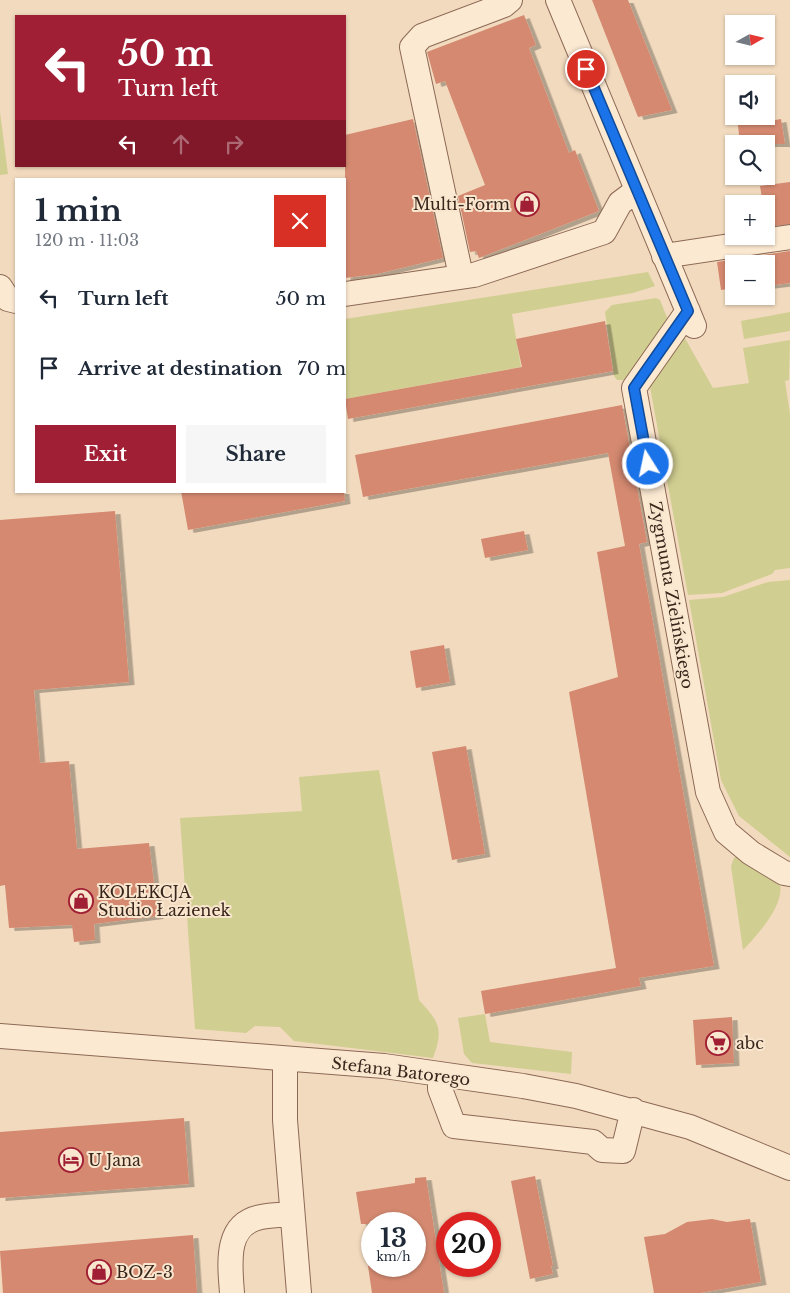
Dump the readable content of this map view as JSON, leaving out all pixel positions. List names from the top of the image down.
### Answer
{
  "streets": {
    "street": ["Zygmunta Zielińskiego", "Stefana Batorego"]
  },
  "places": {
    "shop": ["Multi-Form", "KOLEKCJA Studio Łazienek", "BOZ-3"],
    "supermarket": ["abc"],
    "hotel": ["U Jana"]
  },
  "north": "right",
  "page": {
    "map_buttons": ["+", "−"],
    "turn": ["50 m", "Turn left"],
    "heading": ["1 min", "120 m · 11:03"],
    "list": [
      {
        "name": "Turn left",
        "value": "50 m"
      },
      {
        "name": "Arrive at destination",
        "value": "70 m"
      }
    ],
    "buttons": ["Exit", "Share"],
    "speed": "13 km/h",
    "limit": "20"
  }
}
